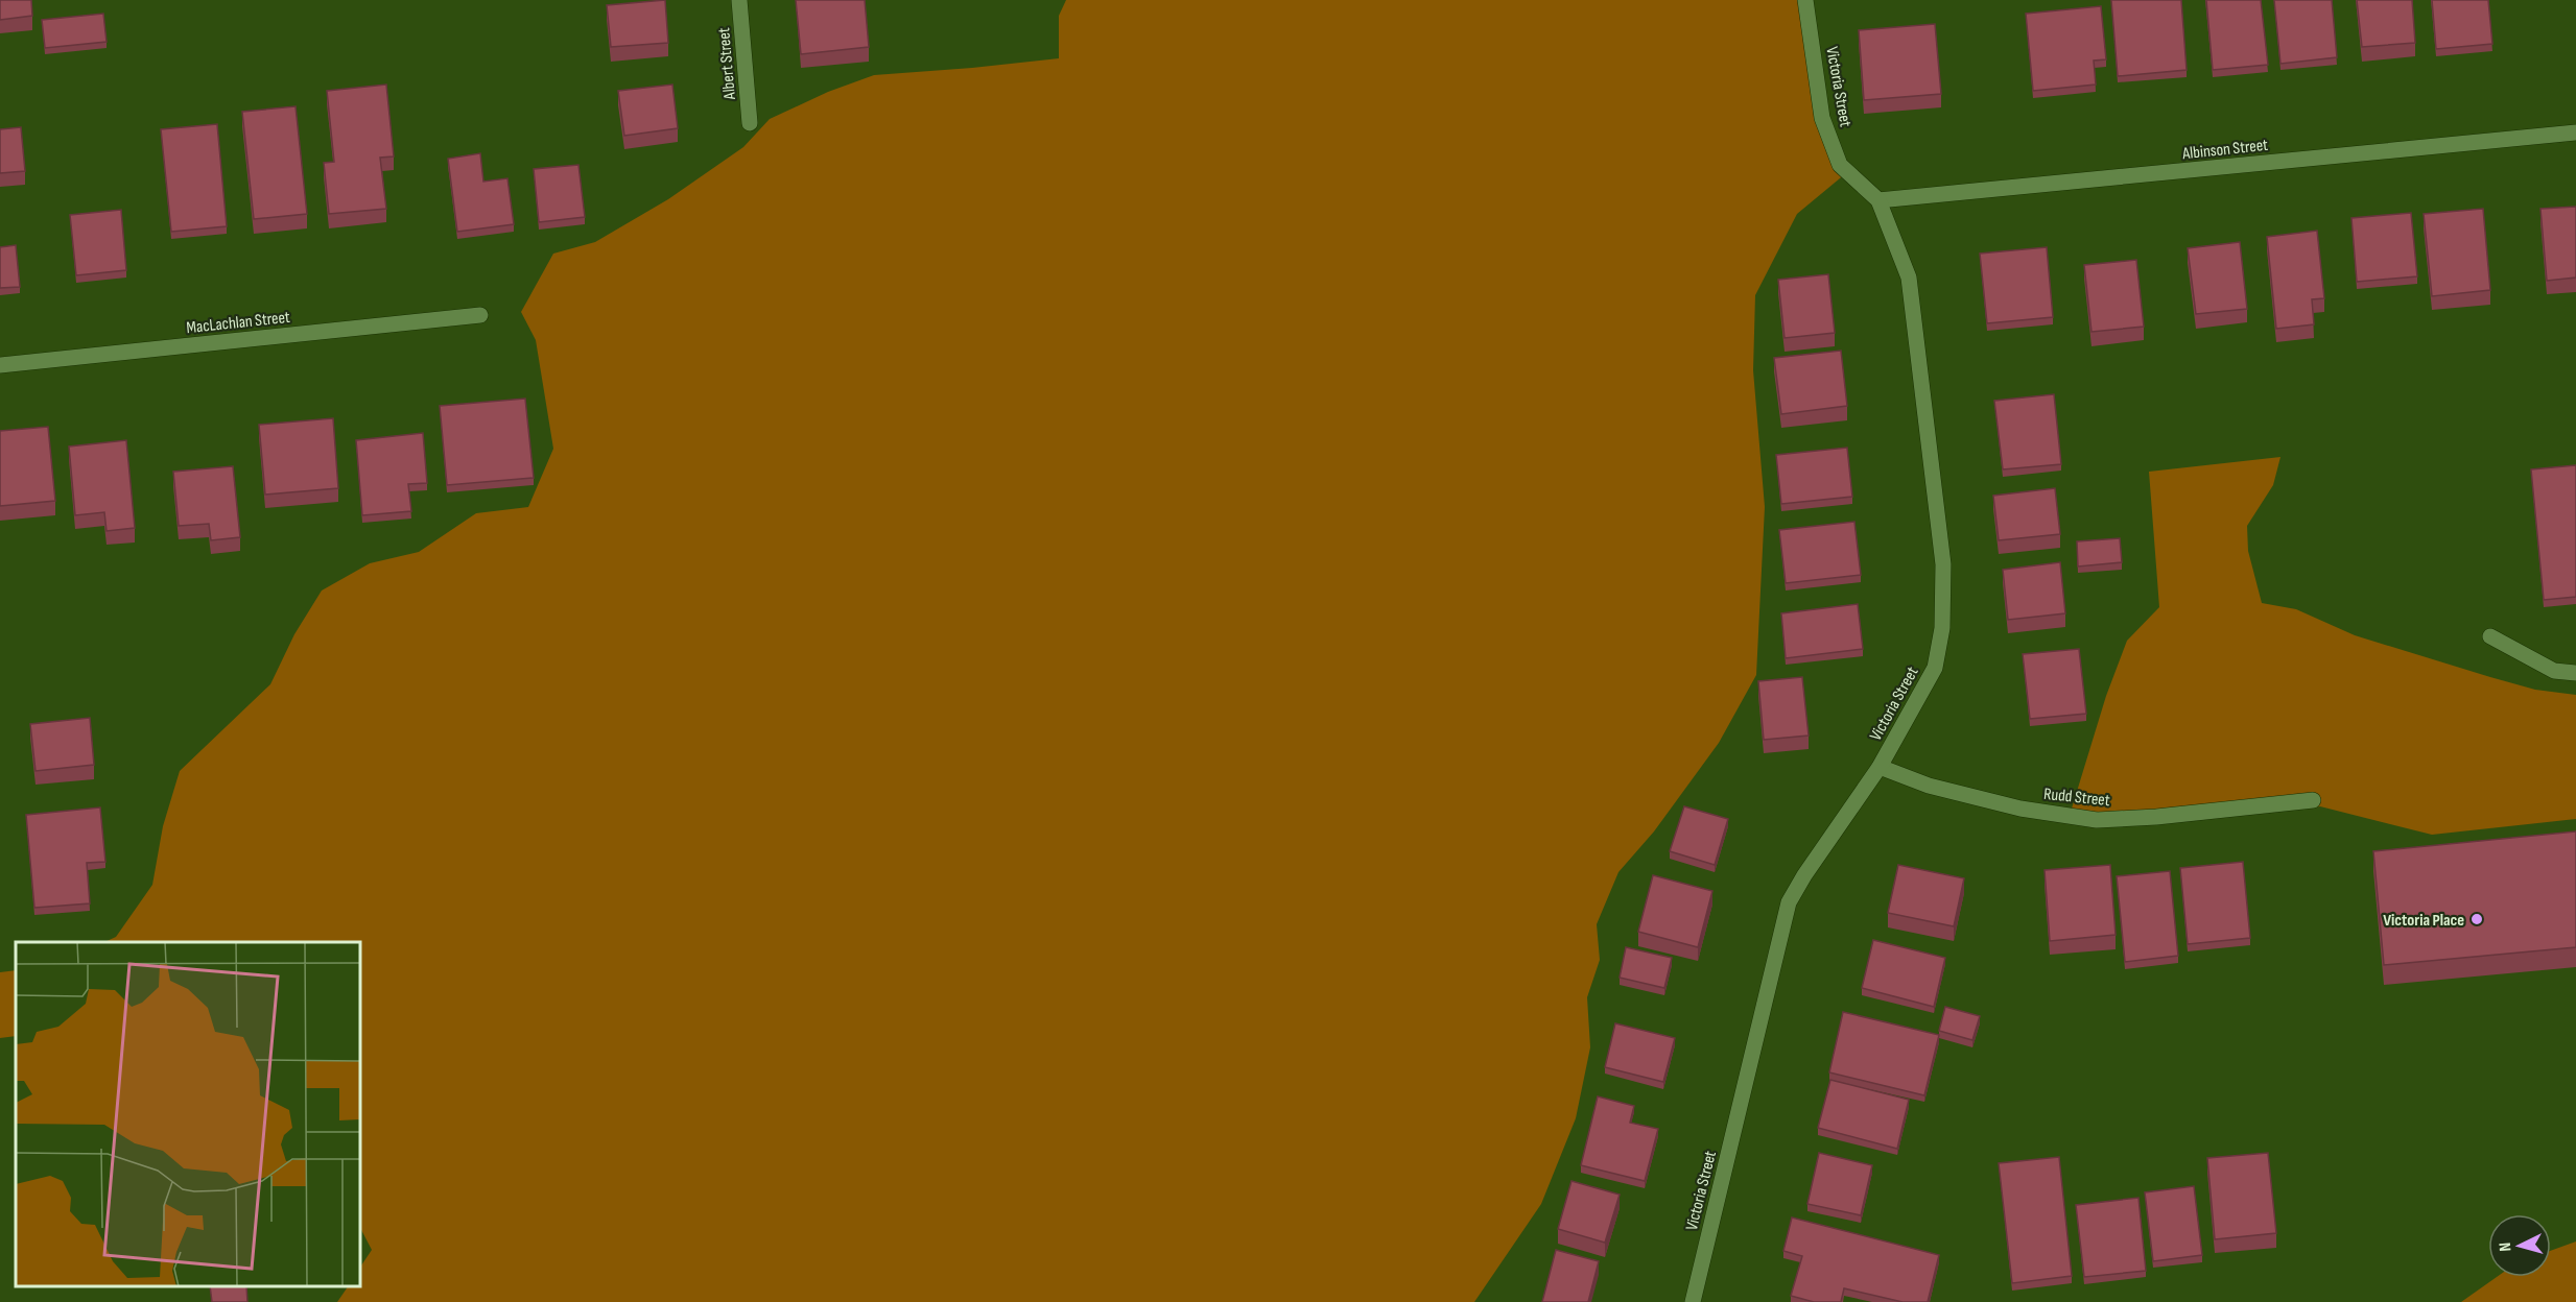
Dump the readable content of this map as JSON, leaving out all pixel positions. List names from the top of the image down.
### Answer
{
  "streets": {
    "street": [
      "Albert Street",
      "Victoria Street",
      "Albinson Street",
      "MacLachlan Street",
      "Rudd Street"
    ]
  },
  "crossings": [
    ["Victoria Street", "Albinson Street"],
    ["Victoria Street", "Rudd Street"]
  ],
  "places": ["Victoria Place"],
  "north": "left"
}
